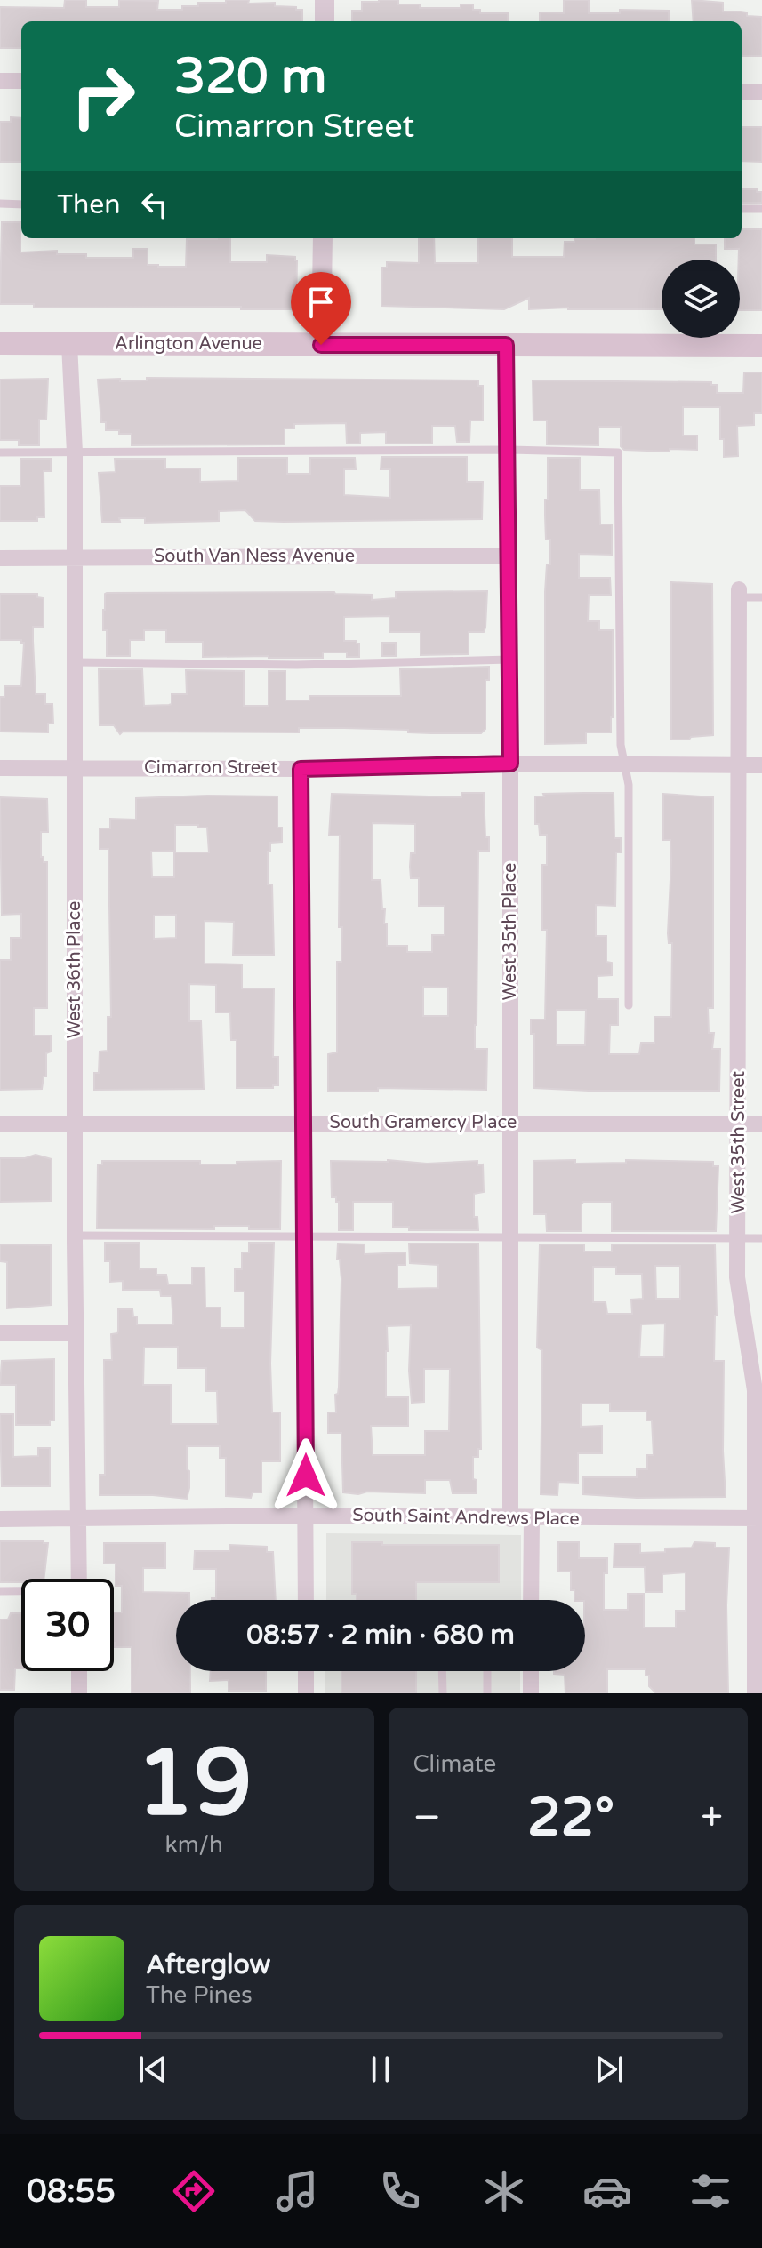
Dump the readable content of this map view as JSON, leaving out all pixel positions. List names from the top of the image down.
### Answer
{
  "streets": {
    "main road": ["Arlington Avenue"],
    "street": [
      "South Van Ness Avenue",
      "Cimarron Street",
      "West 35th Place",
      "West 36th Place",
      "South Gramercy Place",
      "West 35th Street",
      "South Saint Andrews Place"
    ]
  },
  "crossings": [
    ["Arlington Avenue", "West 35th Place"],
    ["Arlington Avenue", "West 36th Place"],
    ["South Van Ness Avenue", "West 35th Place"],
    ["South Van Ness Avenue", "West 36th Place"],
    ["Cimarron Street", "West 35th Place"],
    ["Cimarron Street", "West 36th Place"],
    ["Cimarron Street", "West 35th Street"],
    ["West 35th Place", "South Gramercy Place"],
    ["West 35th Place", "South Saint Andrews Place"],
    ["West 36th Place", "South Gramercy Place"],
    ["West 36th Place", "South Saint Andrews Place"],
    ["South Gramercy Place", "West 35th Street"],
    ["West 35th Street", "South Saint Andrews Place"]
  ],
  "page": {
    "turn": ["320 m", "Cimarron Street"],
    "then": "Then",
    "limit": "30",
    "trip": "08:57 · 2 min · 680 m",
    "tile": [
      ["19", "km/h"],
      "Climate"
    ],
    "heat": ["−", "22°", "+"],
    "song": ["Afterglow", "The Pines"],
    "tabs": "08:55"
  }
}
